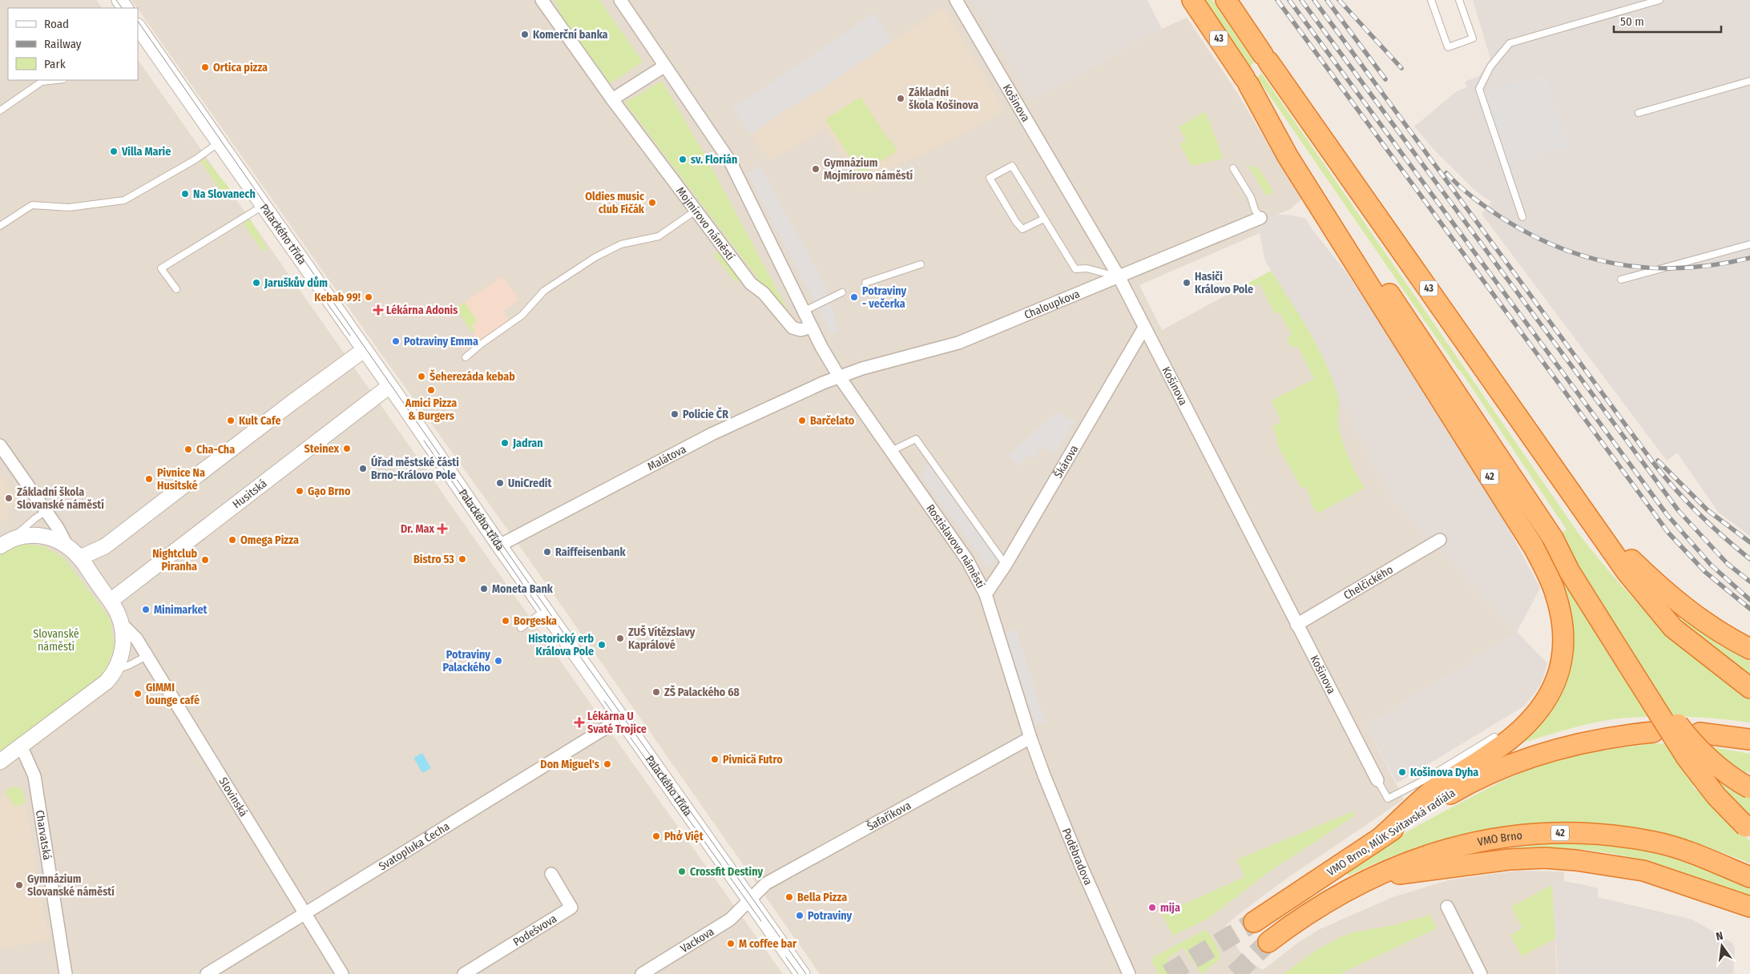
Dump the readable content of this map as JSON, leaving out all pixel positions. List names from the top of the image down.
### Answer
{
  "streets": {
    "highway": [
      "43",
      "42",
      "VMO Brno, MÚK Svitavská radiála",
      "VMO Brno"
    ],
    "street": [
      "Košinova",
      "Mojmírovo náměstí",
      "Palackého třída",
      "Chaloupkova",
      "Malátova",
      "Škárova",
      "Husitská",
      "Rostislavovo náměstí",
      "Chelčického",
      "Slovinská",
      "Šafaříkova",
      "Charvatská",
      "Svatopluka Čecha",
      "Poděbradova",
      "Podešvova",
      "Vackova"
    ]
  },
  "crossings": [
    ["43", "42"],
    ["Košinova", "Chaloupkova"],
    ["Košinova", "Škárova"],
    ["Košinova", "Chelčického"],
    ["Palackého třída", "Malátova"],
    ["Palackého třída", "Husitská"],
    ["Palackého třída", "Šafaříkova"],
    ["Palackého třída", "Svatopluka Čecha"],
    ["Palackého třída", "Vackova"],
    ["Chaloupkova", "Malátova"],
    ["Chaloupkova", "Rostislavovo náměstí"],
    ["Malátova", "Rostislavovo náměstí"],
    ["Škárova", "Rostislavovo náměstí"],
    ["42", "VMO Brno, MÚK Svitavská radiála"],
    ["42", "VMO Brno"],
    ["Rostislavovo náměstí", "Šafaříkova"],
    ["Rostislavovo náměstí", "Poděbradova"],
    ["Slovinská", "Svatopluka Čecha"],
    ["Šafaříkova", "Poděbradova"],
    ["Šafaříkova", "Vackova"]
  ],
  "parks": ["Slovanské náměstí"],
  "places": {
    "other": [
      "Komerční banka",
      "Ortica pizza",
      "Základní škola Košinova",
      "Villa Marie",
      "sv. Florián",
      "Gymnázium Mojmírovo náměstí",
      "Na Slovanech",
      "Oldies music club Fičák",
      "Jaruškův dům",
      "Hasiči Královo Pole",
      "Kebab 99!",
      "Potraviny - večerka",
      "Potraviny Emma",
      "Šeherezáda kebab",
      "Amici Pizza & Burgers",
      "Policie ČR",
      "Kult Cafe",
      "Barčelato",
      "Jadran",
      "Steinex",
      "Cha-Cha",
      "Úřad městské části Brno-Královo Pole",
      "Pivnice Na Husitské",
      "UniCredit",
      "Gạo Brno",
      "Základní škola Slovanské náměstí",
      "Omega Pizza",
      "Raiffeisenbank",
      "Bistro 53",
      "Nightclub Piranha",
      "Moneta Bank",
      "Minimarket",
      "Borgeska",
      "ZUŠ Vítězslavy Kaprálové",
      "Historický erb Králova Pole",
      "Potraviny Palackého",
      "ZŠ Palackého 68",
      "GIMMI lounge café",
      "Pivnicä Futro",
      "Don Miguel's",
      "Košinova Dyha",
      "Phở Việt",
      "Crossfit Destiny",
      "Gymnázium Slovanské náměstí",
      "Bella Pizza",
      "mija",
      "Potraviny",
      "M coffee bar"
    ],
    "health": ["Lékárna Adonis", "Dr. Max", "Lékárna U Svaté Trojice"]
  },
  "legend": ["Road", "Railway", "Park"],
  "scale_bar": "50 m",
  "north": "top"
}
